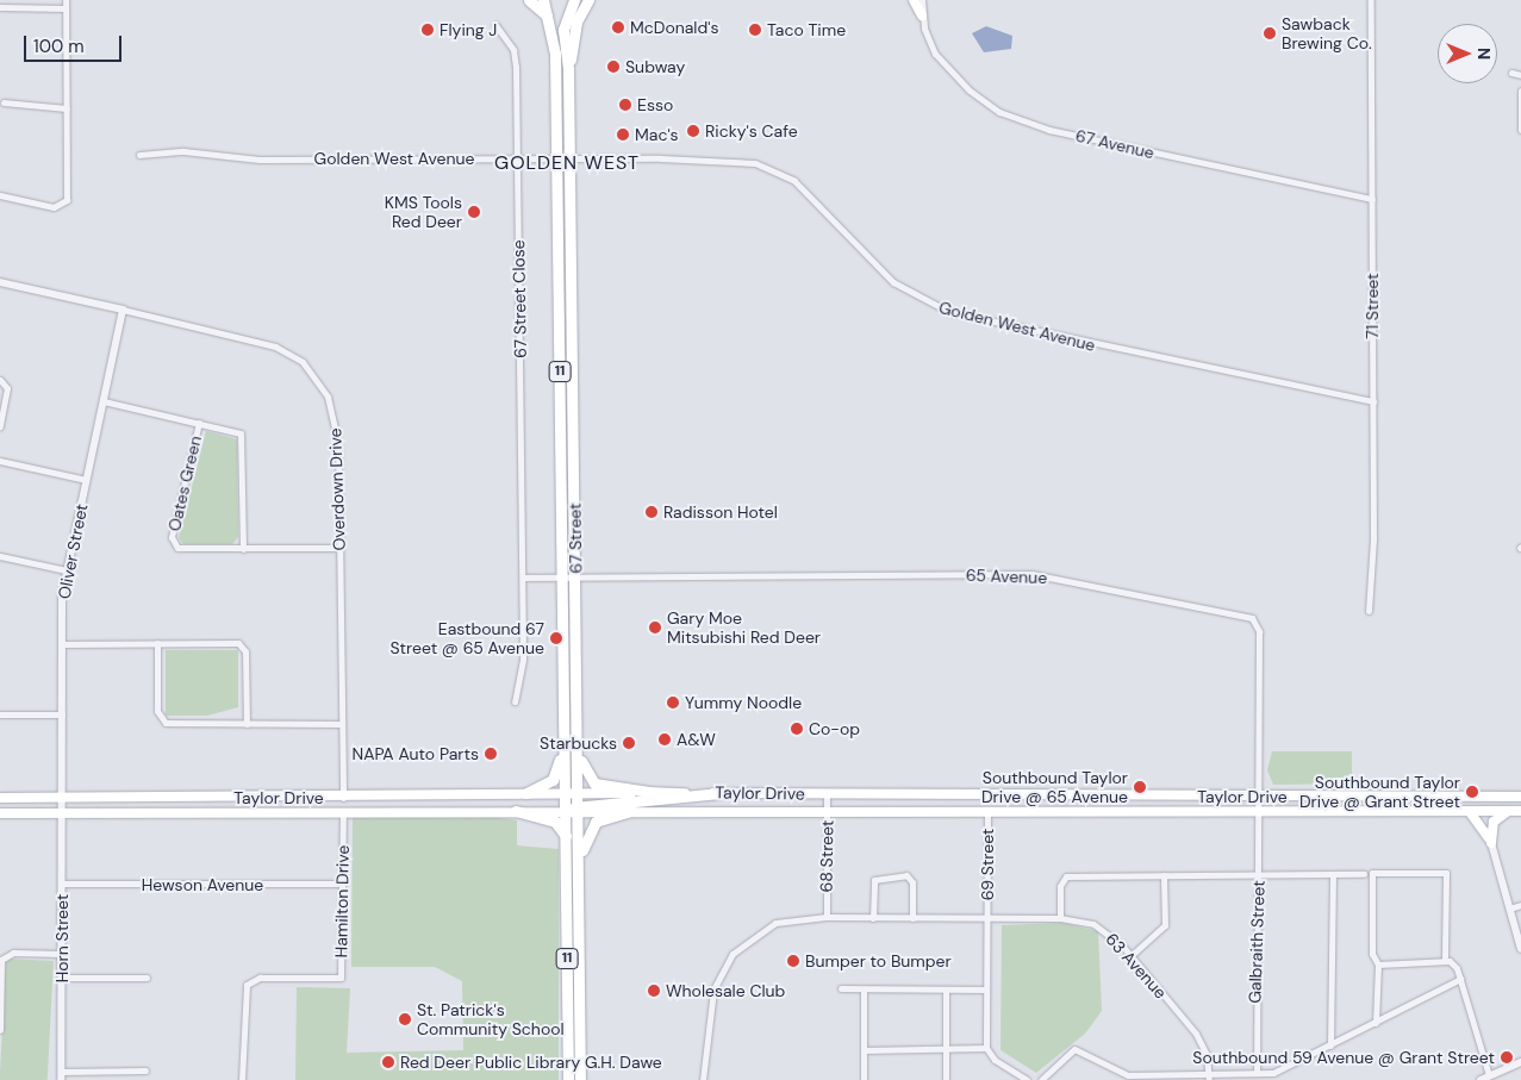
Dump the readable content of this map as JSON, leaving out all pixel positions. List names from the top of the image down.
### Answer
{
  "streets": {
    "main road": ["11", "67 Street", "Taylor Drive"],
    "street": [
      "67 Avenue",
      "Golden West Avenue",
      "67 Street Close",
      "71 Street",
      "Oates Green",
      "Overdown Drive",
      "Oliver Street",
      "65 Avenue",
      "68 Street",
      "69 Street",
      "Hewson Avenue",
      "Hamilton Drive",
      "Horn Street",
      "Galbraith Street",
      "63 Avenue"
    ]
  },
  "crossings": [
    ["67 Avenue", "71 Street"],
    ["Golden West Avenue", "67 Street Close"],
    ["Golden West Avenue", "71 Street"],
    ["Golden West Avenue", "67 Street"],
    ["Oates Green", "Overdown Drive"],
    ["Oates Green", "Oliver Street"],
    ["Overdown Drive", "Oliver Street"],
    ["Overdown Drive", "Taylor Drive"],
    ["67 Street", "65 Avenue"],
    ["67 Street", "Taylor Drive"],
    ["Oliver Street", "Taylor Drive"],
    ["Oliver Street", "Horn Street"],
    ["65 Avenue", "Taylor Drive"],
    ["65 Avenue", "Galbraith Street"],
    ["Taylor Drive", "68 Street"],
    ["Taylor Drive", "69 Street"],
    ["Taylor Drive", "Hamilton Drive"],
    ["Taylor Drive", "Horn Street"],
    ["Taylor Drive", "Galbraith Street"],
    ["68 Street", "63 Avenue"],
    ["69 Street", "63 Avenue"],
    ["Hewson Avenue", "Hamilton Drive"],
    ["Hewson Avenue", "Horn Street"]
  ],
  "districts": ["GOLDEN WEST"],
  "places": [
    "McDonald's",
    "Flying J",
    "Taco Time",
    "Sawback Brewing Co.",
    "Subway",
    "Esso",
    "Ricky's Cafe",
    "Mac's",
    "KMS Tools Red Deer",
    "Radisson Hotel",
    "Gary Moe Mitsubishi Red Deer",
    "Eastbound 67 Street @ 65 Avenue",
    "Yummy Noodle",
    "Co-op",
    "A&W",
    "Starbucks",
    "NAPA Auto Parts",
    "Southbound Taylor Drive @ 65 Avenue",
    "Southbound Taylor Drive @ Grant Street",
    "Bumper to Bumper",
    "Wholesale Club",
    "St. Patrick's Community School",
    "Southbound 59 Avenue @ Grant Street",
    "Red Deer Public Library G.H. Dawe"
  ],
  "scale_bar": "100 m",
  "north": "right"
}
